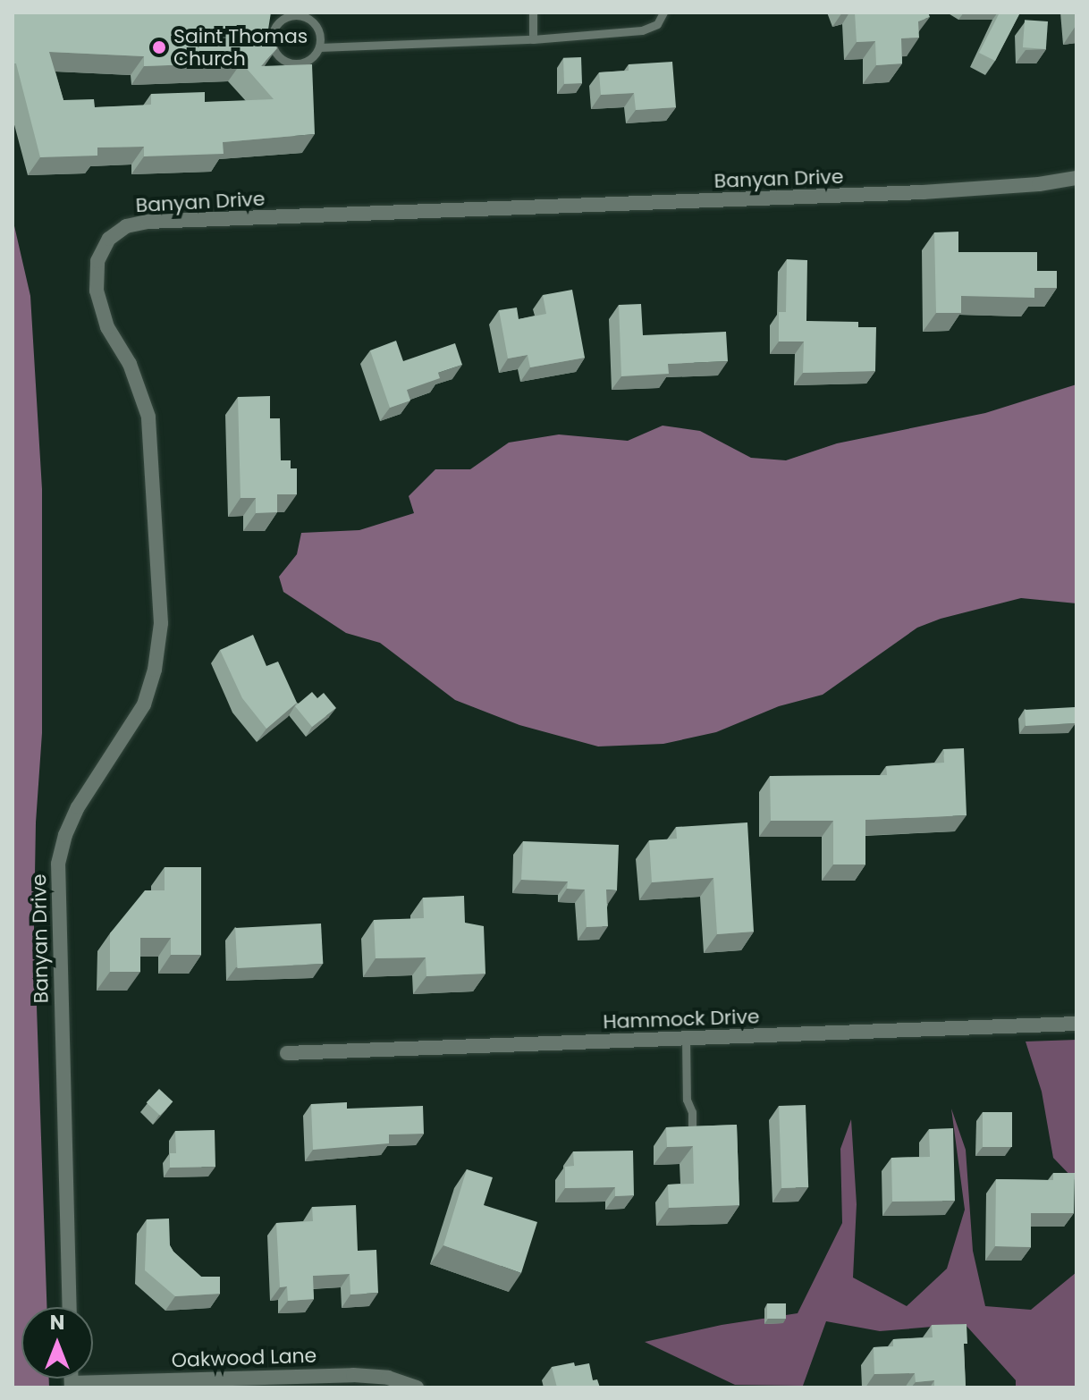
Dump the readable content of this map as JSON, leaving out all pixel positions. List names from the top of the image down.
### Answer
{
  "streets": {
    "street": ["Banyan Drive", "Hammock Drive", "Oakwood Lane"]
  },
  "places": ["Saint Thomas Church"],
  "north": "top"
}
